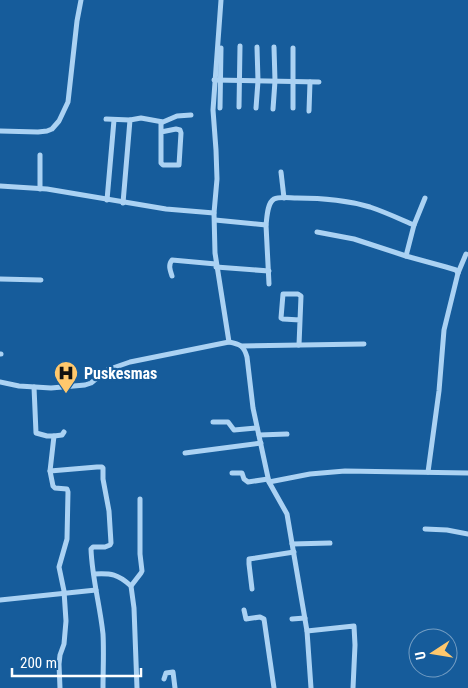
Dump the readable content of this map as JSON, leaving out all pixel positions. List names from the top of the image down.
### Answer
{
  "places": {
    "hospital": ["Puskesmas"]
  },
  "scale_bar": "200 m",
  "north": "left"
}
